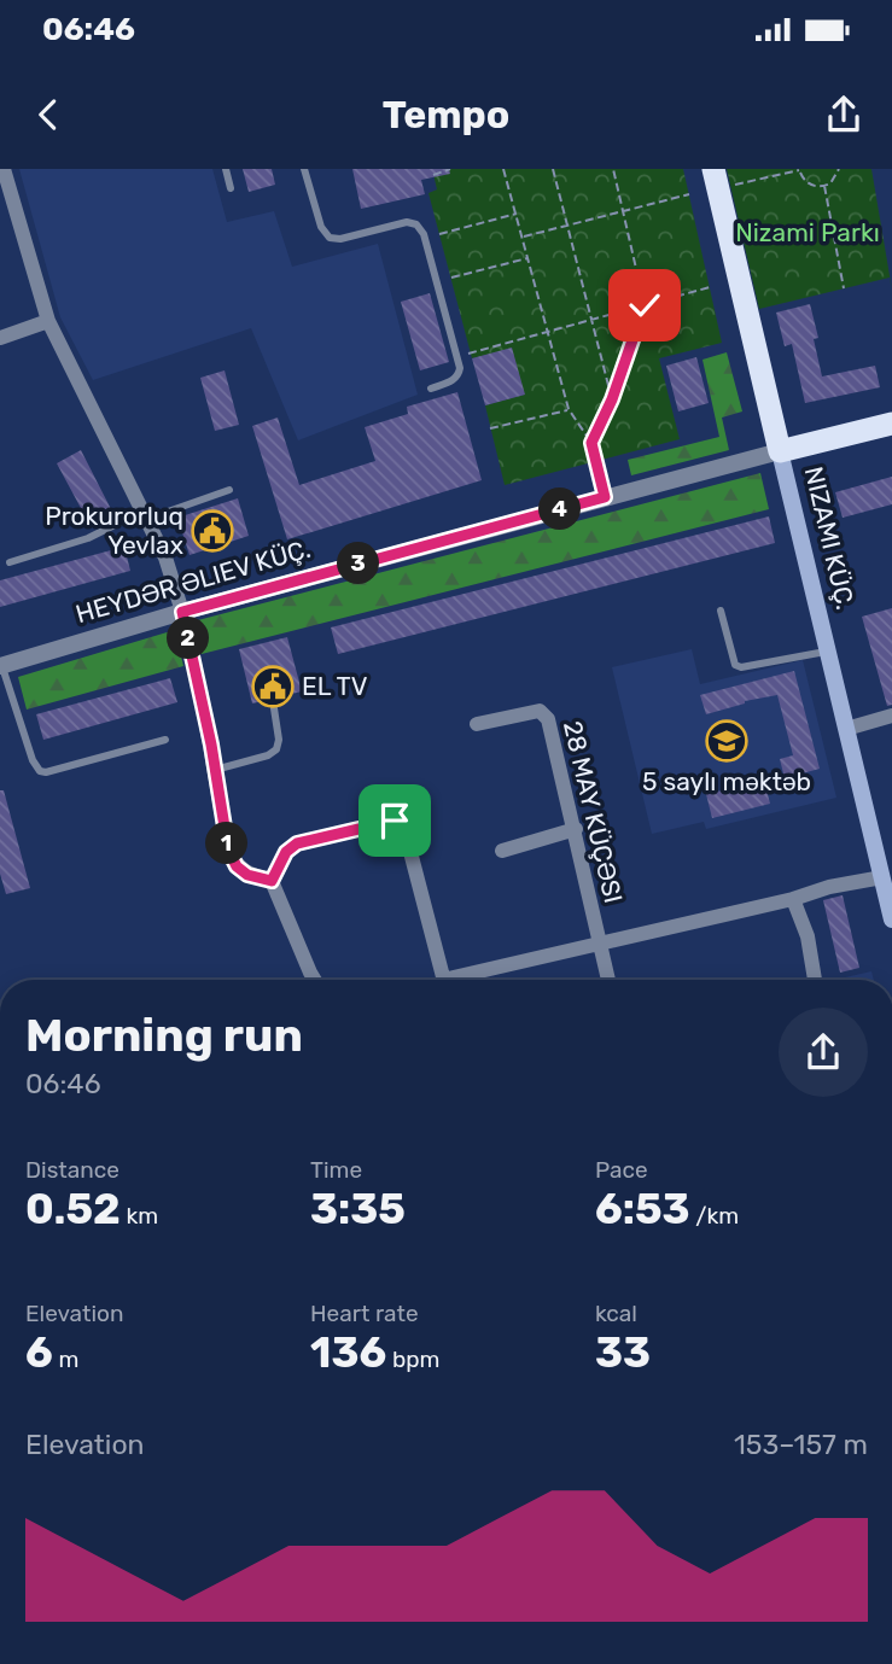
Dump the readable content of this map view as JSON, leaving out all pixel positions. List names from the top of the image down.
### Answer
{
  "streets": {
    "highway": ["NIZAMI KÜÇ.", "HEYDƏR ƏLIEV KÜÇ."],
    "street": ["28 MAY KÜÇƏSI"]
  },
  "crossings": [
    ["NIZAMI KÜÇ.", "HEYDƏR ƏLIEV KÜÇ."]
  ],
  "parks": ["Nizami Parkı"],
  "places": {
    "public building": ["Prokurorluq Yevlax", "EL TV"],
    "school or university": ["5 saylı məktəb"]
  },
  "page": {
    "status": "06:46",
    "header": "Tempo",
    "pins": [
      "4",
      "3",
      "2",
      "1"
    ],
    "heading": ["Morning run", "06:46"],
    "stats": [
      ["Distance", "0.52 km"],
      ["Time", "3:35"],
      ["Pace", "6:53 /km"],
      ["Elevation", "6 m"],
      ["Heart rate", "136 bpm"],
      ["kcal", "33"]
    ],
    "chart": ["Elevation", "153–157 m"]
  }
}
